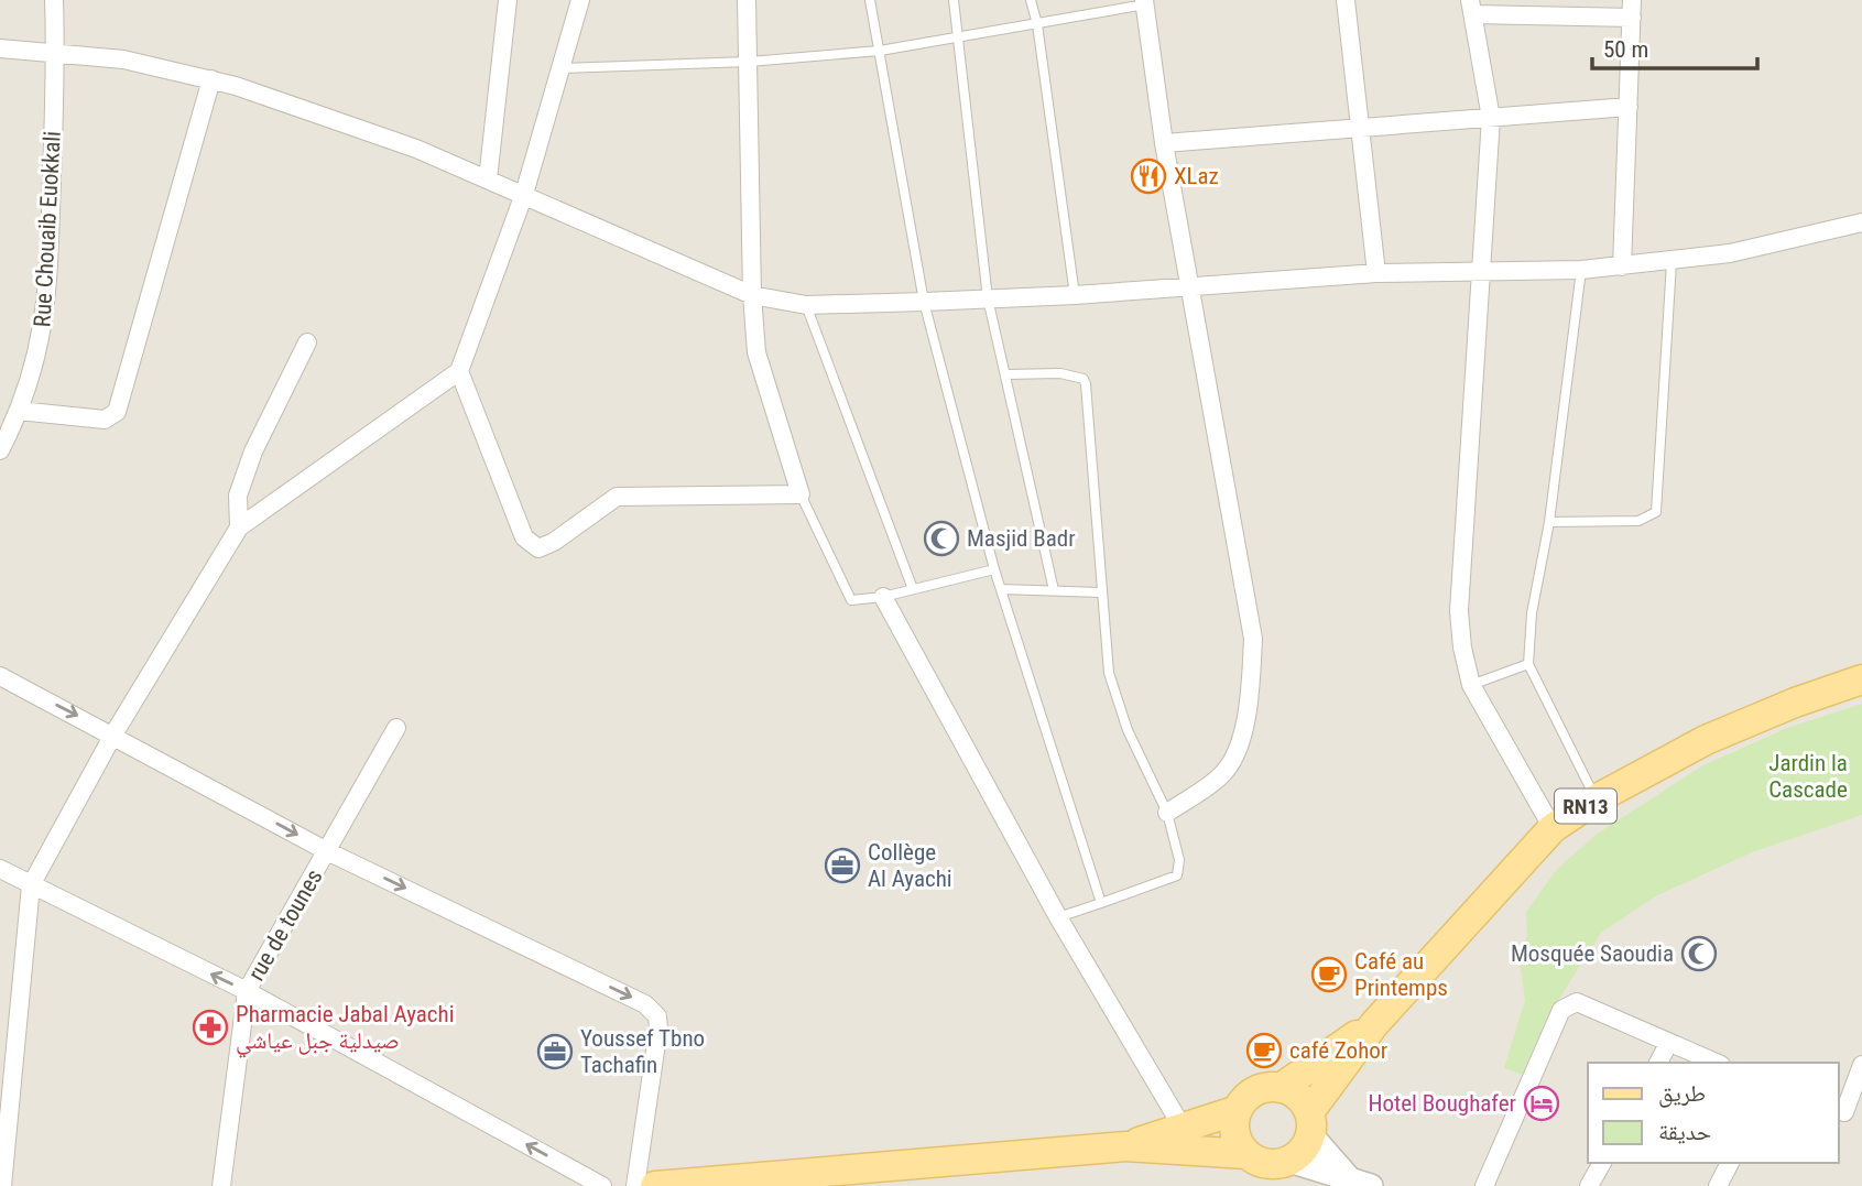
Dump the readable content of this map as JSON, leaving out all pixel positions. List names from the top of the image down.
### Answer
{
  "streets": {
    "main road": ["RN13"],
    "street": ["Rue Chouaib Euokkali", "rue de tounes"]
  },
  "parks": ["Jardin la Cascade"],
  "places": {
    "restaurant": ["XLaz"],
    "mosque": ["Masjid Badr", "Mosquée Saoudia"],
    "office": ["Collège Al Ayachi", "Youssef Tbno Tachafin"],
    "cafe": ["Café au Printemps", "café Zohor"],
    "pharmacy": ["Pharmacie Jabal Ayachi صيدلية جبل عياشي"],
    "hotel": ["Hotel Boughafer"]
  },
  "legend": ["طريق", "حديقة"],
  "scale_bar": "50 m"
}
